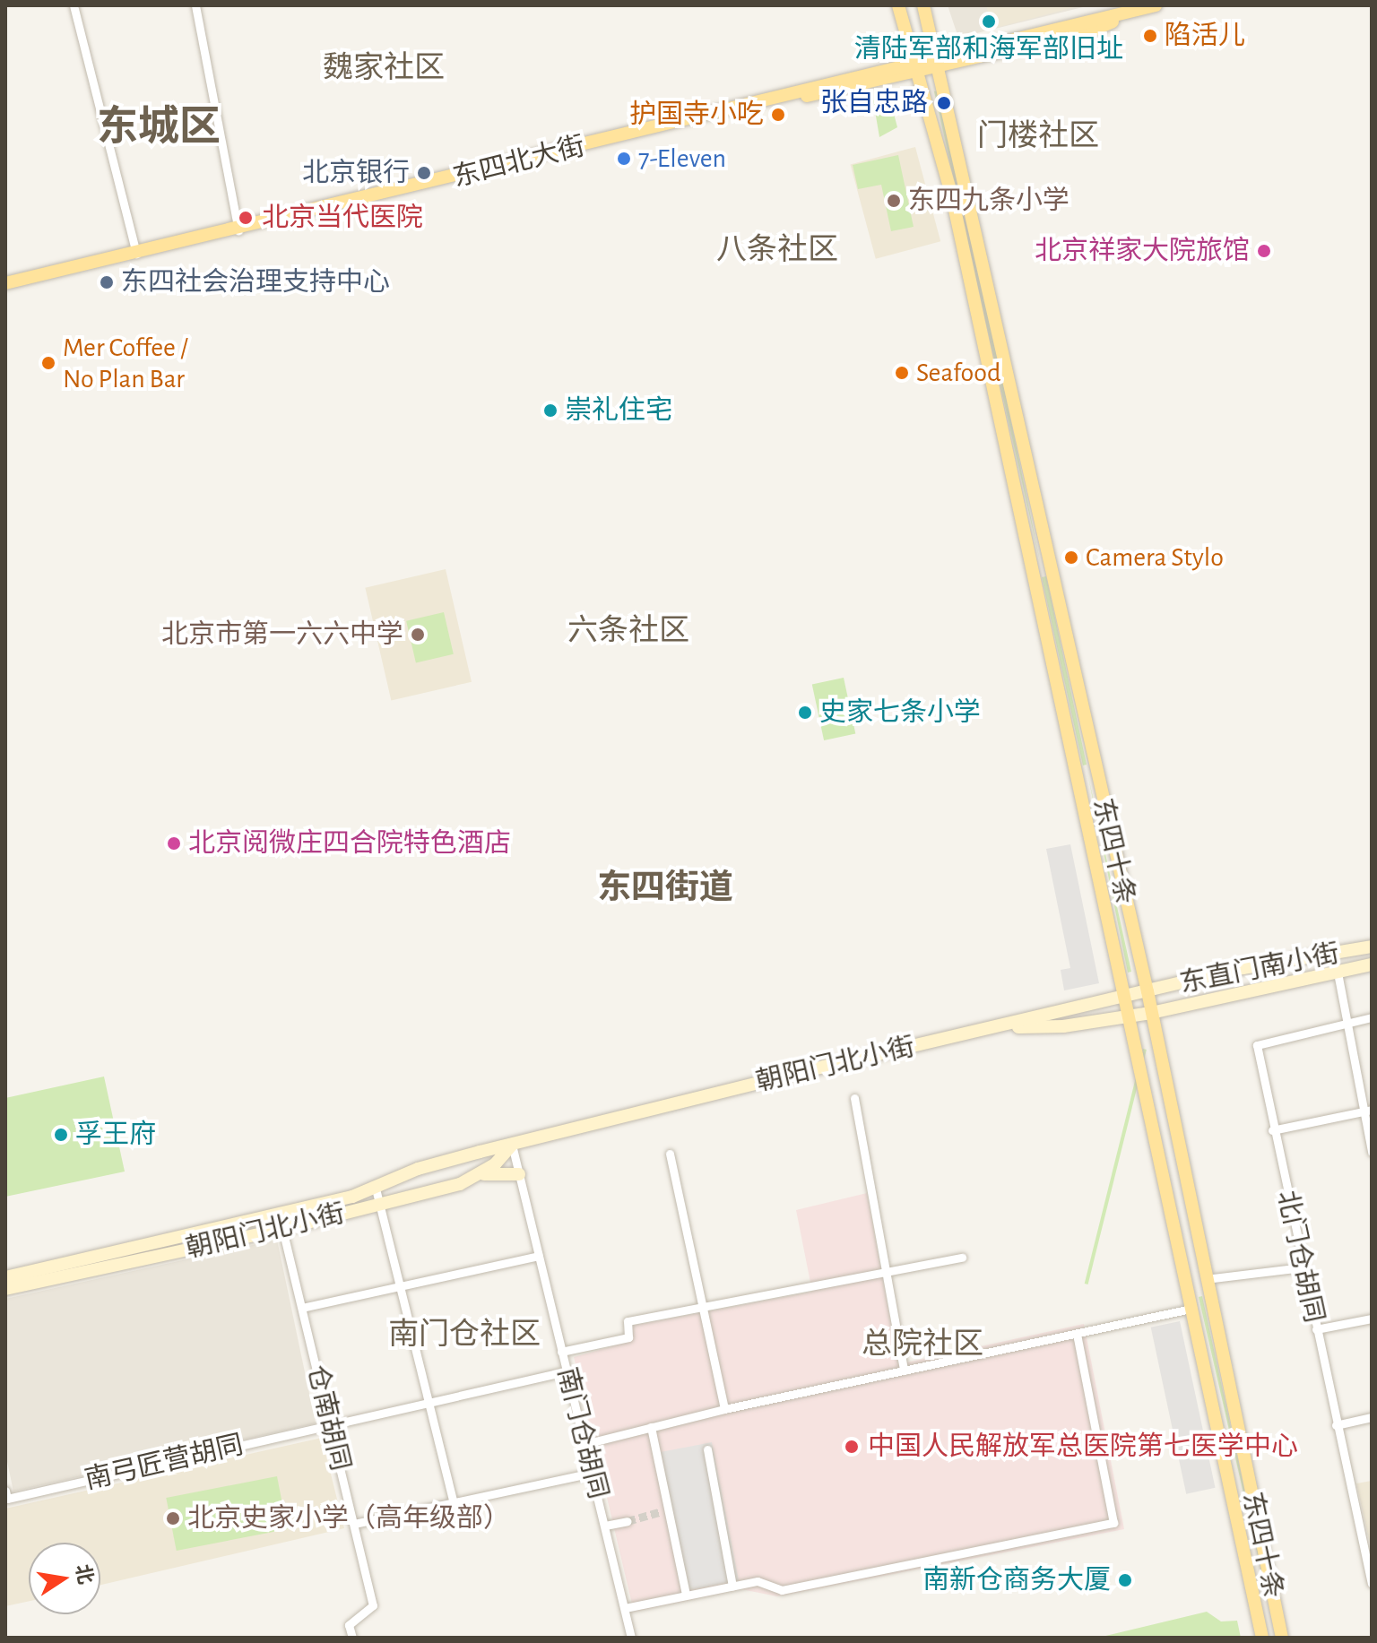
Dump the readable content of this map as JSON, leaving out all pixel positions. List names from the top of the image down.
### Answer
{
  "streets": {
    "main road": [
      "东四北大街",
      "东四十条",
      "东直门南小街",
      "朝阳门北小街"
    ],
    "street": [
      "北门仓胡同",
      "仓南胡同",
      "南门仓胡同",
      "南弓匠营胡同"
    ]
  },
  "crossings": [
    ["东四北大街", "东四十条"],
    ["东四十条", "东直门南小街"],
    ["东四十条", "朝阳门北小街"],
    ["东直门南小街", "朝阳门北小街"],
    ["朝阳门北小街", "仓南胡同"],
    ["朝阳门北小街", "南门仓胡同"],
    ["仓南胡同", "南弓匠营胡同"]
  ],
  "districts": [
    "魏家社区",
    "东城区",
    "门楼社区",
    "八条社区",
    "六条社区",
    "东四街道",
    "南门仓社区",
    "总院社区"
  ],
  "places": [
    "清陆军部和海军部旧址",
    "陷活儿",
    "张自忠路",
    "护国寺小吃",
    "7-Eleven",
    "北京银行",
    "东四九条小学",
    "北京当代医院",
    "北京祥家大院旅馆",
    "东四社会治理支持中心",
    "Mer Coffee / No Plan Bar",
    "Seafood",
    "崇礼住宅",
    "Camera Stylo",
    "北京市第一六六中学",
    "史家七条小学",
    "北京阅微庄四合院特色酒店",
    "孚王府",
    "中国人民解放军总医院第七医学中心",
    "北京史家小学（高年级部）",
    "南新仓商务大厦"
  ],
  "north": "right"
}
